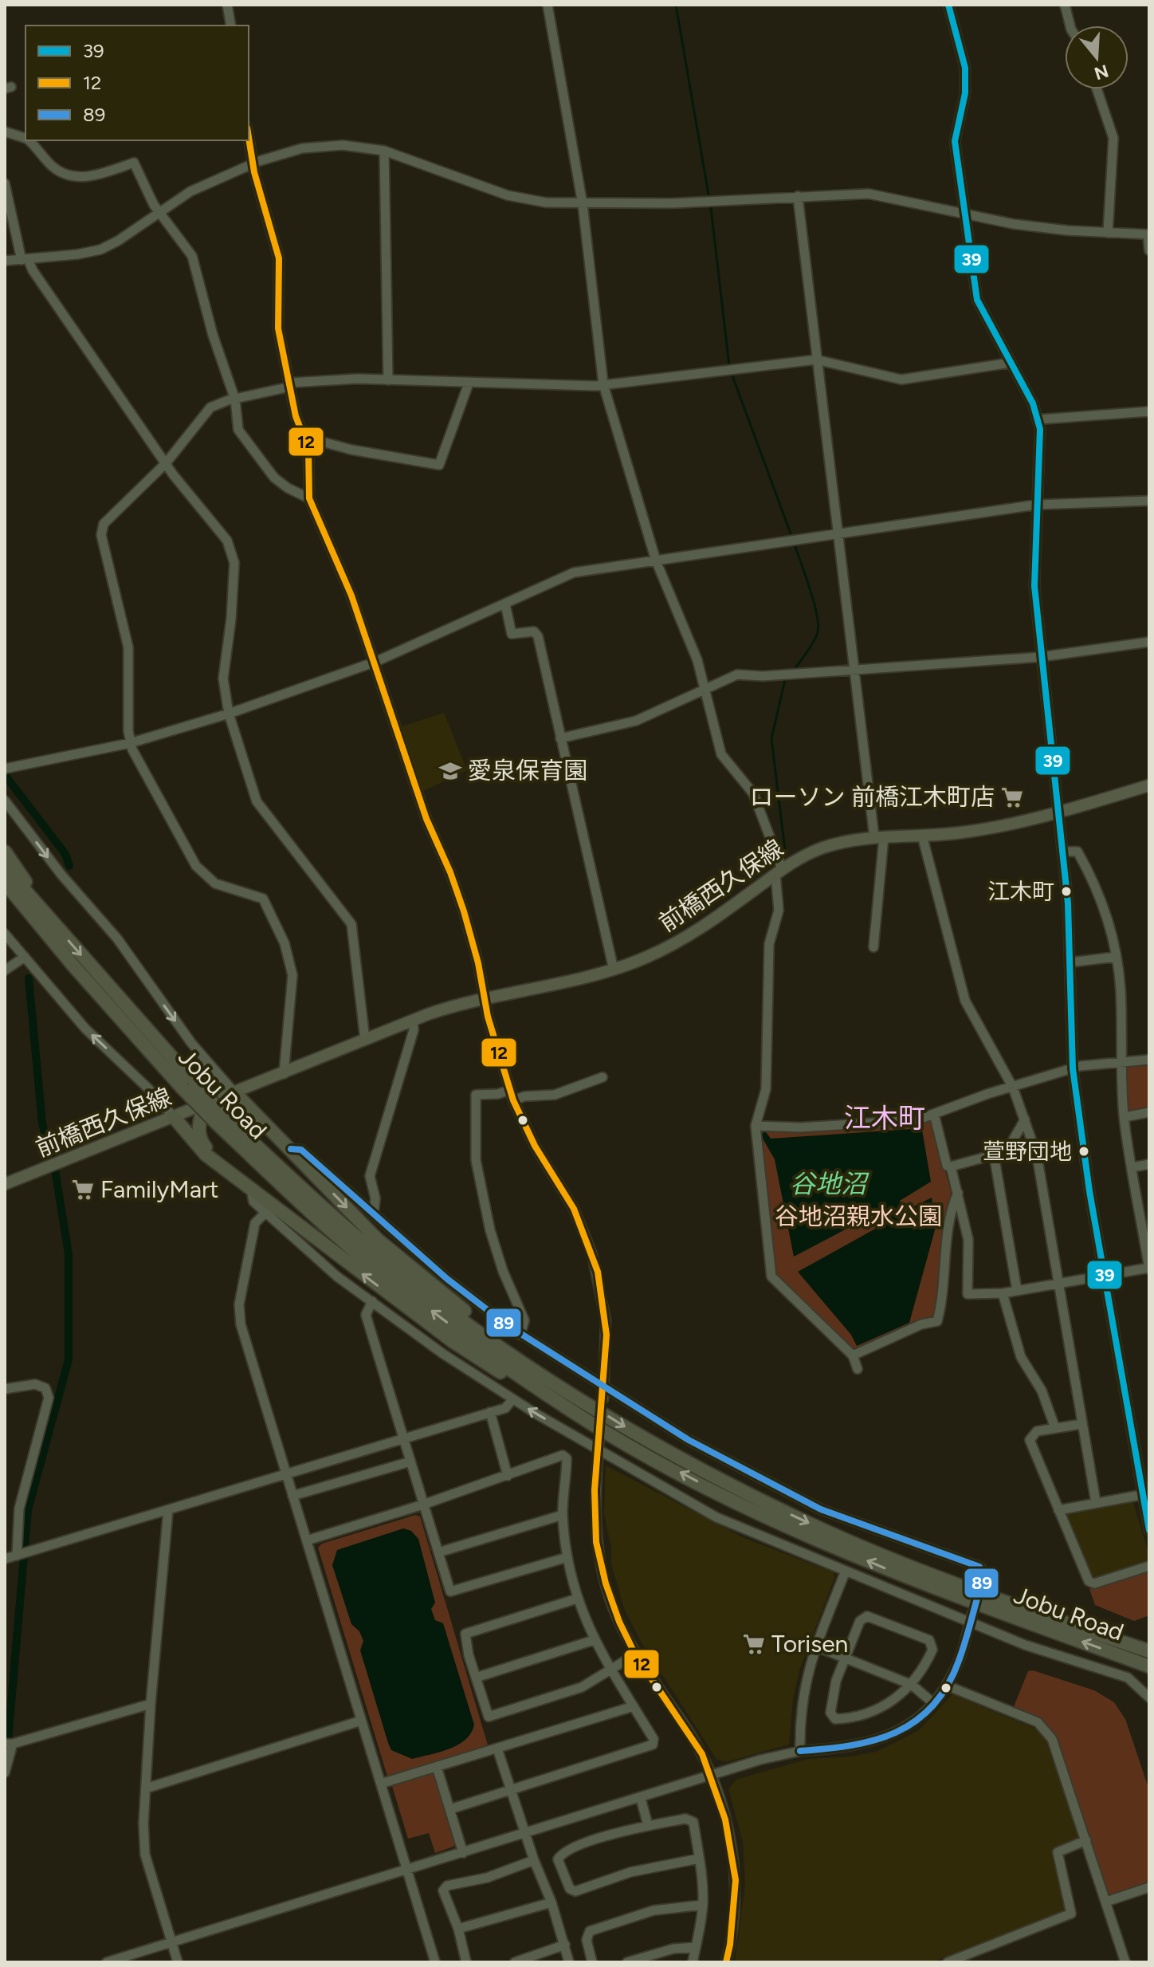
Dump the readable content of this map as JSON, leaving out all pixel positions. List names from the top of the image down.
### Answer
{
  "streets": {
    "highway": ["Jobu Road"],
    "main road": ["前橋西久保線"]
  },
  "districts": ["江木町"],
  "water": ["谷地沼"],
  "parks": ["谷地沼親水公園"],
  "places": {
    "school or university": ["愛泉保育園"],
    "supermarket": ["ローソン 前橋江木町店", "FamilyMart", "Torisen"],
    "other": ["江木町", "萱野団地"]
  },
  "lines": ["transit line 39", "transit line 12", "transit line 89"],
  "legend": ["39", "12", "89"],
  "north": "bottom"
}
